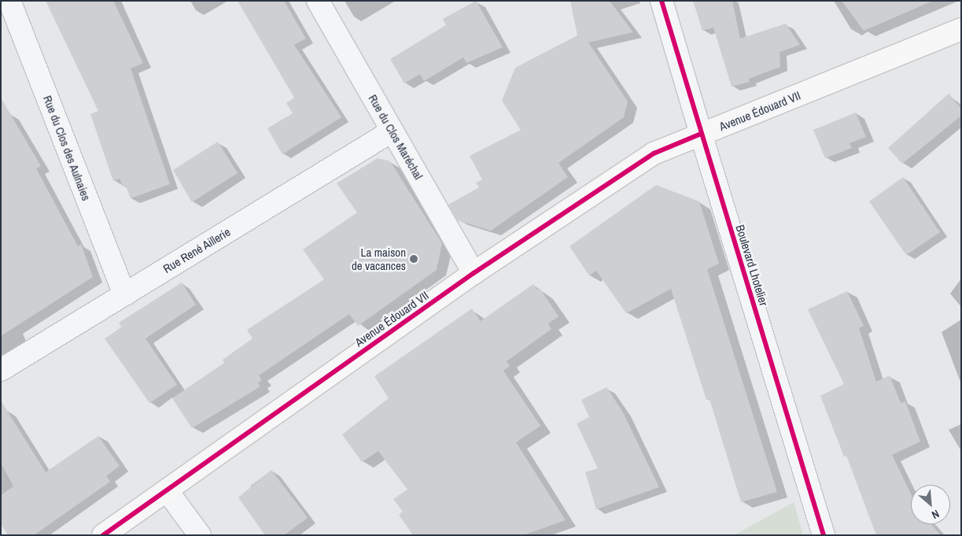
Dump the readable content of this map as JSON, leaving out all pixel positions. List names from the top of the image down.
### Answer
{
  "streets": {
    "main road": ["Avenue Édouard VII"],
    "street": [
      "Rue du Clos Maréchal",
      "Rue du Clos des Aulnaies",
      "Rue René Aillerie",
      "Boulevard Lhotelier"
    ]
  },
  "crossings": [
    ["Avenue Édouard VII", "Rue du Clos Maréchal"],
    ["Avenue Édouard VII", "Boulevard Lhotelier"],
    ["Rue du Clos Maréchal", "Rue René Aillerie"],
    ["Rue du Clos des Aulnaies", "Rue René Aillerie"]
  ],
  "places": ["La maison de vacances"],
  "north": "bottom right"
}
